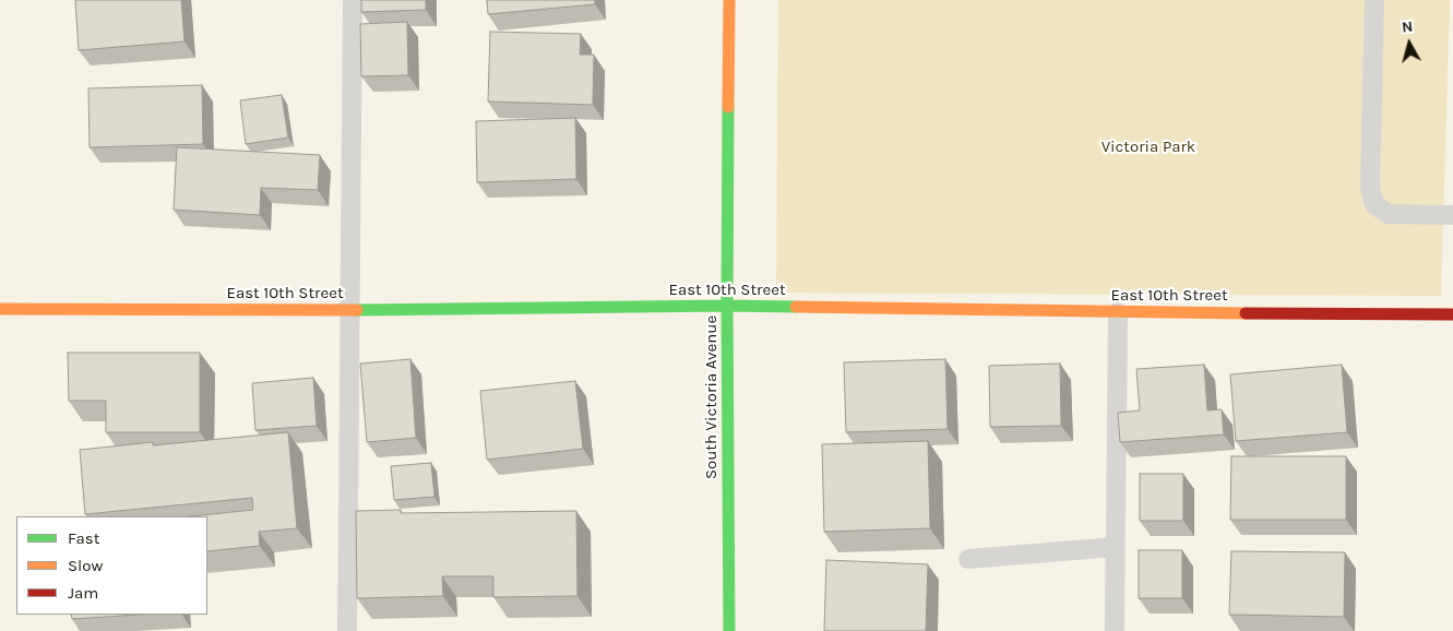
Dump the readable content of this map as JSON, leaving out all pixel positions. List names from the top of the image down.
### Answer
{
  "streets": {
    "street": ["East 10th Street", "South Victoria Avenue"]
  },
  "crossings": [
    ["East 10th Street", "South Victoria Avenue"]
  ],
  "parks": ["Victoria Park"],
  "legend": ["Fast", "Slow", "Jam"],
  "north": "top"
}
